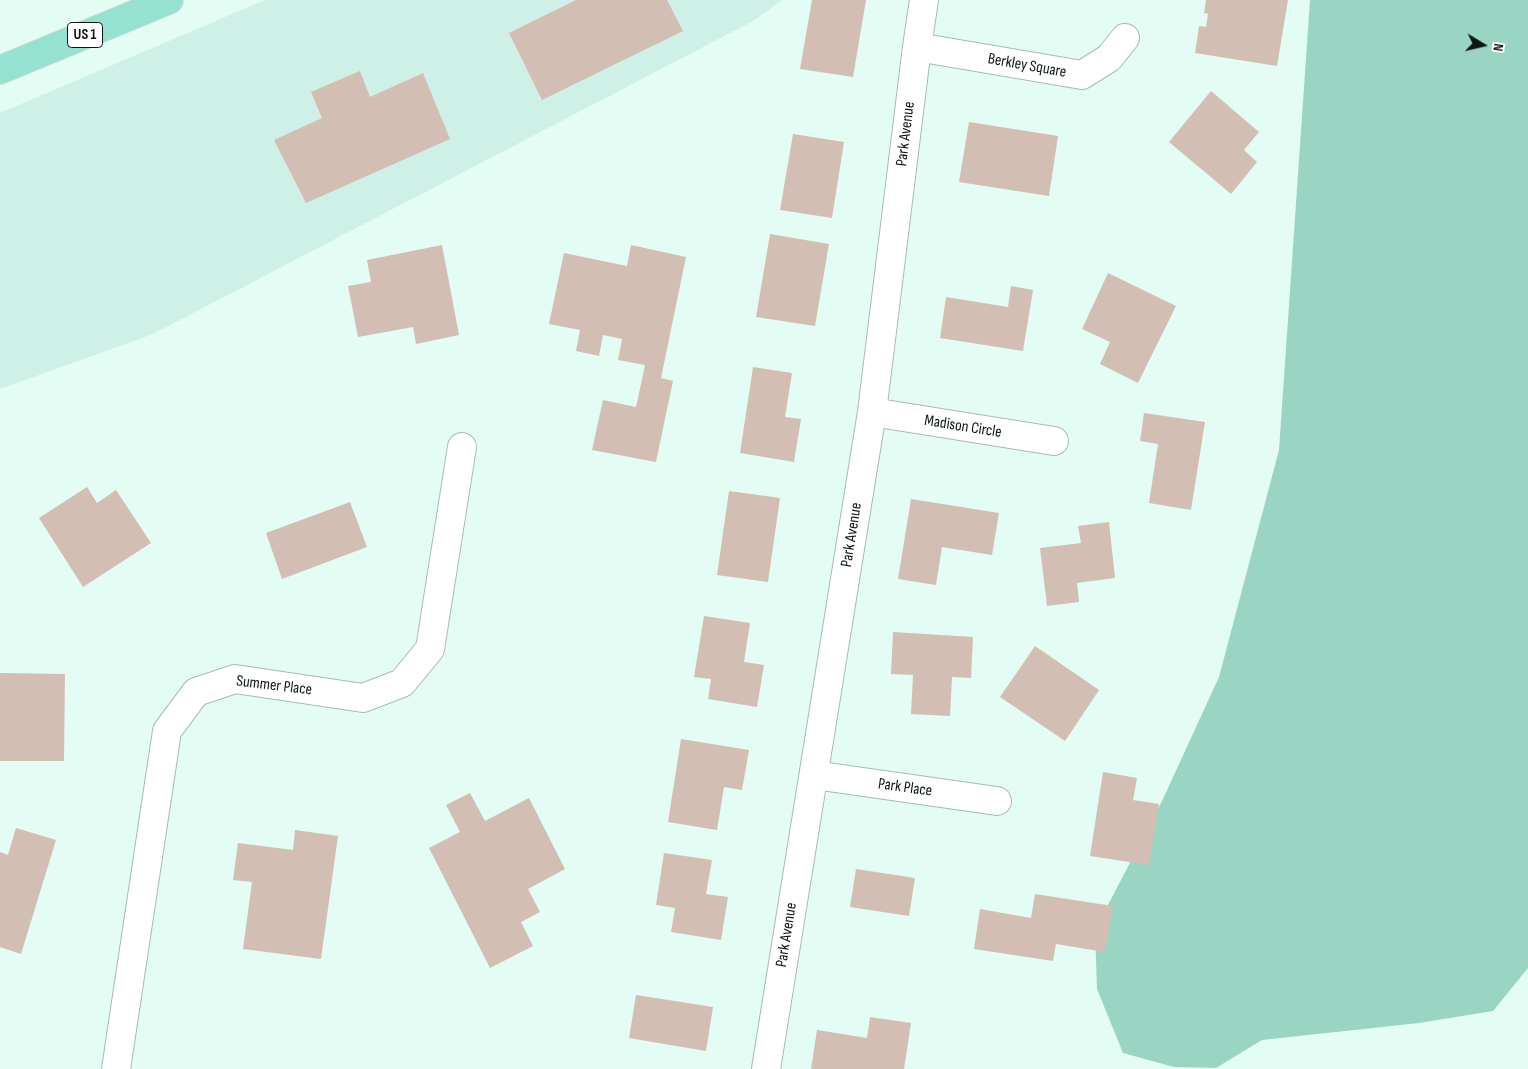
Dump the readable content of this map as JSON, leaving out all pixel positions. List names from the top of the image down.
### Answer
{
  "streets": {
    "main road": ["US 1"],
    "street": [
      "Berkley Square",
      "Park Avenue",
      "Madison Circle",
      "Summer Place",
      "Park Place"
    ]
  },
  "crossings": [
    ["Berkley Square", "Park Avenue"],
    ["Park Avenue", "Madison Circle"],
    ["Park Avenue", "Park Place"]
  ],
  "north": "right"
}
